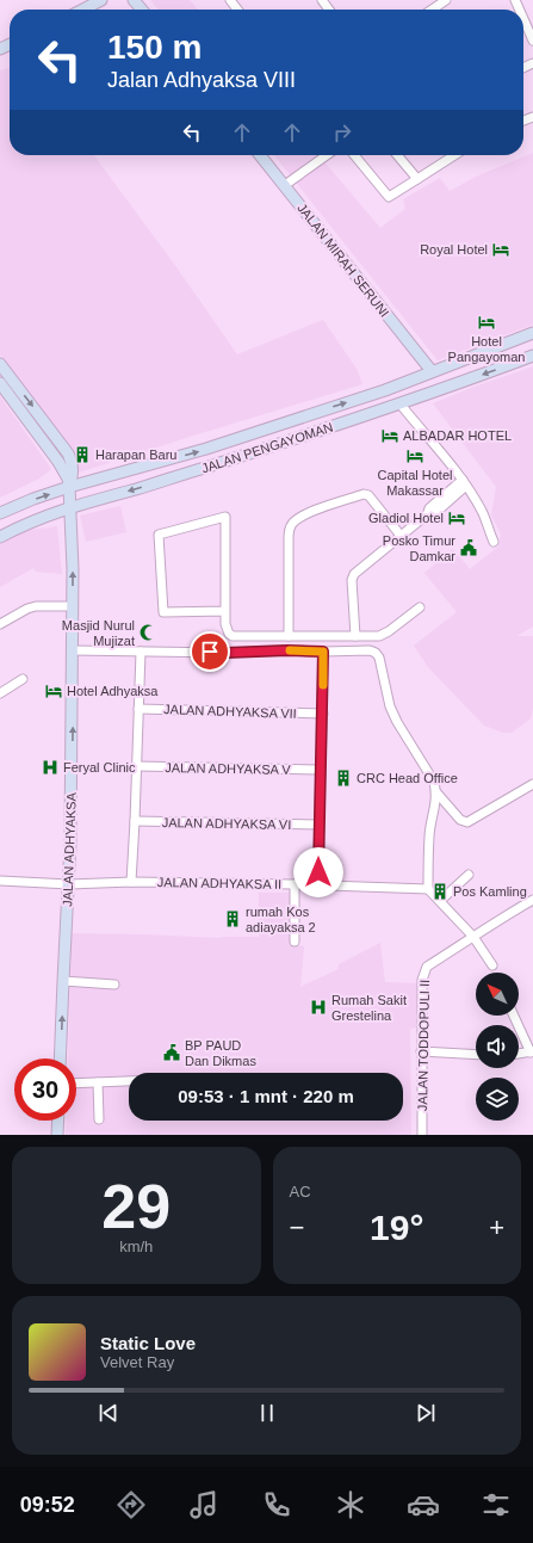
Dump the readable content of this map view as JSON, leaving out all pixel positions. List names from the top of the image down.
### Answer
{
  "streets": {
    "street": [
      "JALAN MIRAH SERUNI",
      "JALAN PENGAYOMAN",
      "JALAN ADHYAKSA VII",
      "JALAN ADHYAKSA V",
      "JALAN ADHYAKSA VI",
      "JALAN ADHYAKSA",
      "JALAN ADHYAKSA II",
      "JALAN TODDOPULI II"
    ]
  },
  "crossings": [
    ["JALAN MIRAH SERUNI", "JALAN PENGAYOMAN"],
    ["JALAN PENGAYOMAN", "JALAN ADHYAKSA"],
    ["JALAN ADHYAKSA", "JALAN ADHYAKSA II"]
  ],
  "places": {
    "hotel": [
      "Royal Hotel",
      "Hotel Pangayoman",
      "ALBADAR HOTEL",
      "Capital Hotel Makassar",
      "Gladiol Hotel",
      "Hotel Adhyaksa"
    ],
    "building": [
      "Harapan Baru",
      "CRC Head Office",
      "Pos Kamling",
      "rumah Kos adiayaksa 2"
    ],
    "public building": ["Posko Timur Damkar", "BP PAUD Dan Dikmas"],
    "mosque": ["Masjid Nurul Mujizat"],
    "hospital": ["Feryal Clinic", "Rumah Sakit Grestelina"]
  },
  "north": "top left",
  "page": {
    "turn": ["150 m", "Jalan Adhyaksa VIII"],
    "limit": "30",
    "trip": "09:53 · 1 mnt · 220 m",
    "tile": [
      ["29", "km/h"],
      "AC"
    ],
    "heat": ["−", "19°", "+"],
    "song": ["Static Love", "Velvet Ray"],
    "tabs": "09:52"
  }
}
